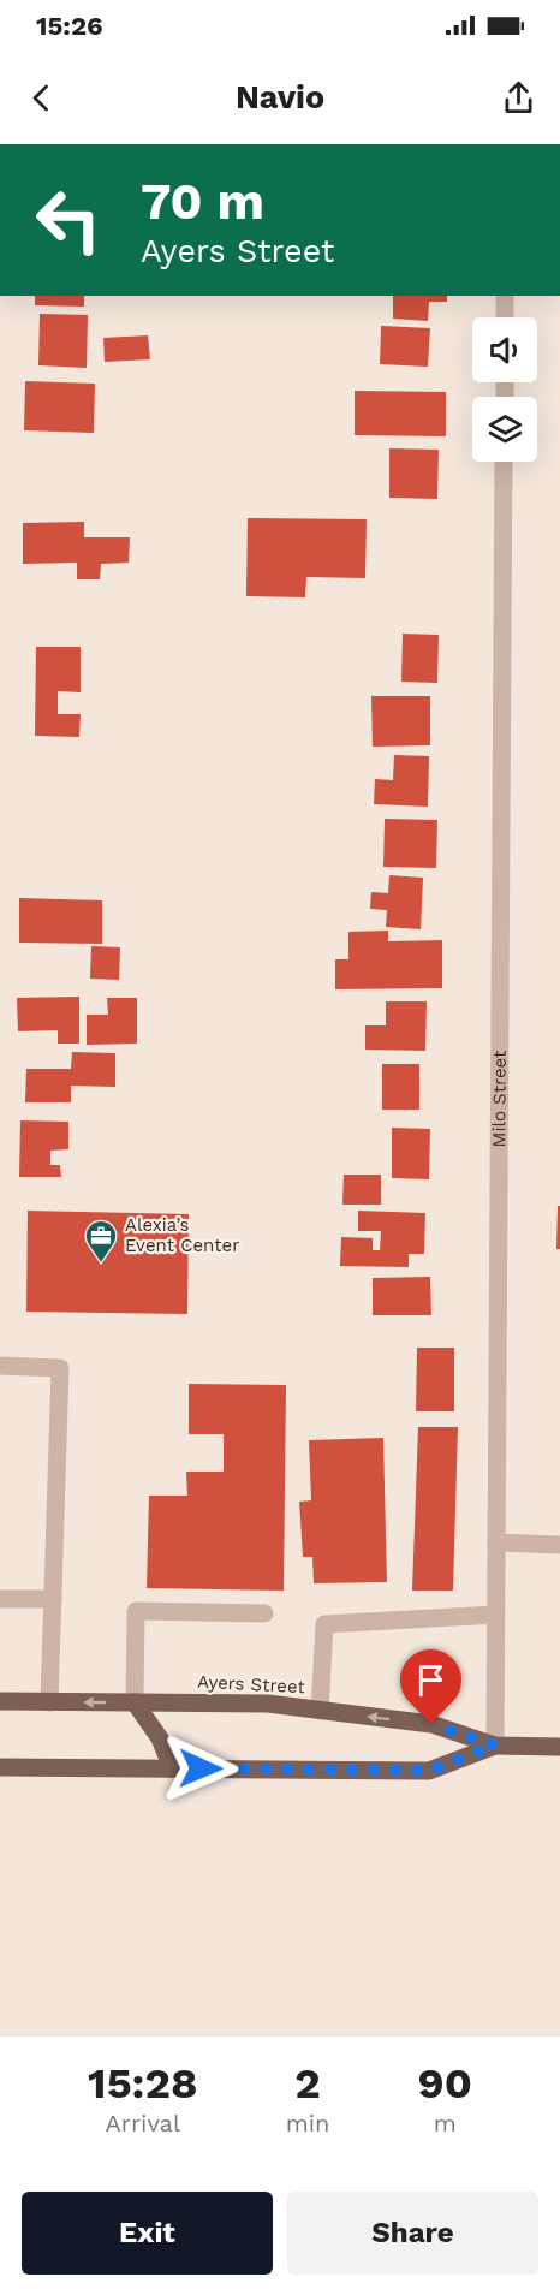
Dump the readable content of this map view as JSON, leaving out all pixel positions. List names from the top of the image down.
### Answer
{
  "streets": {
    "main road": ["Ayers Street"],
    "street": ["Milo Street"]
  },
  "crossings": [
    ["Milo Street", "Ayers Street"]
  ],
  "places": {
    "office": ["Alexia’s Event Center"]
  },
  "page": {
    "status": "15:26",
    "header": "Navio",
    "turn": ["70 m", "Ayers Street"],
    "eta": [
      "15:28",
      "Arrival",
      "2",
      "min",
      "90",
      "m"
    ],
    "buttons": ["Exit", "Share"]
  }
}
